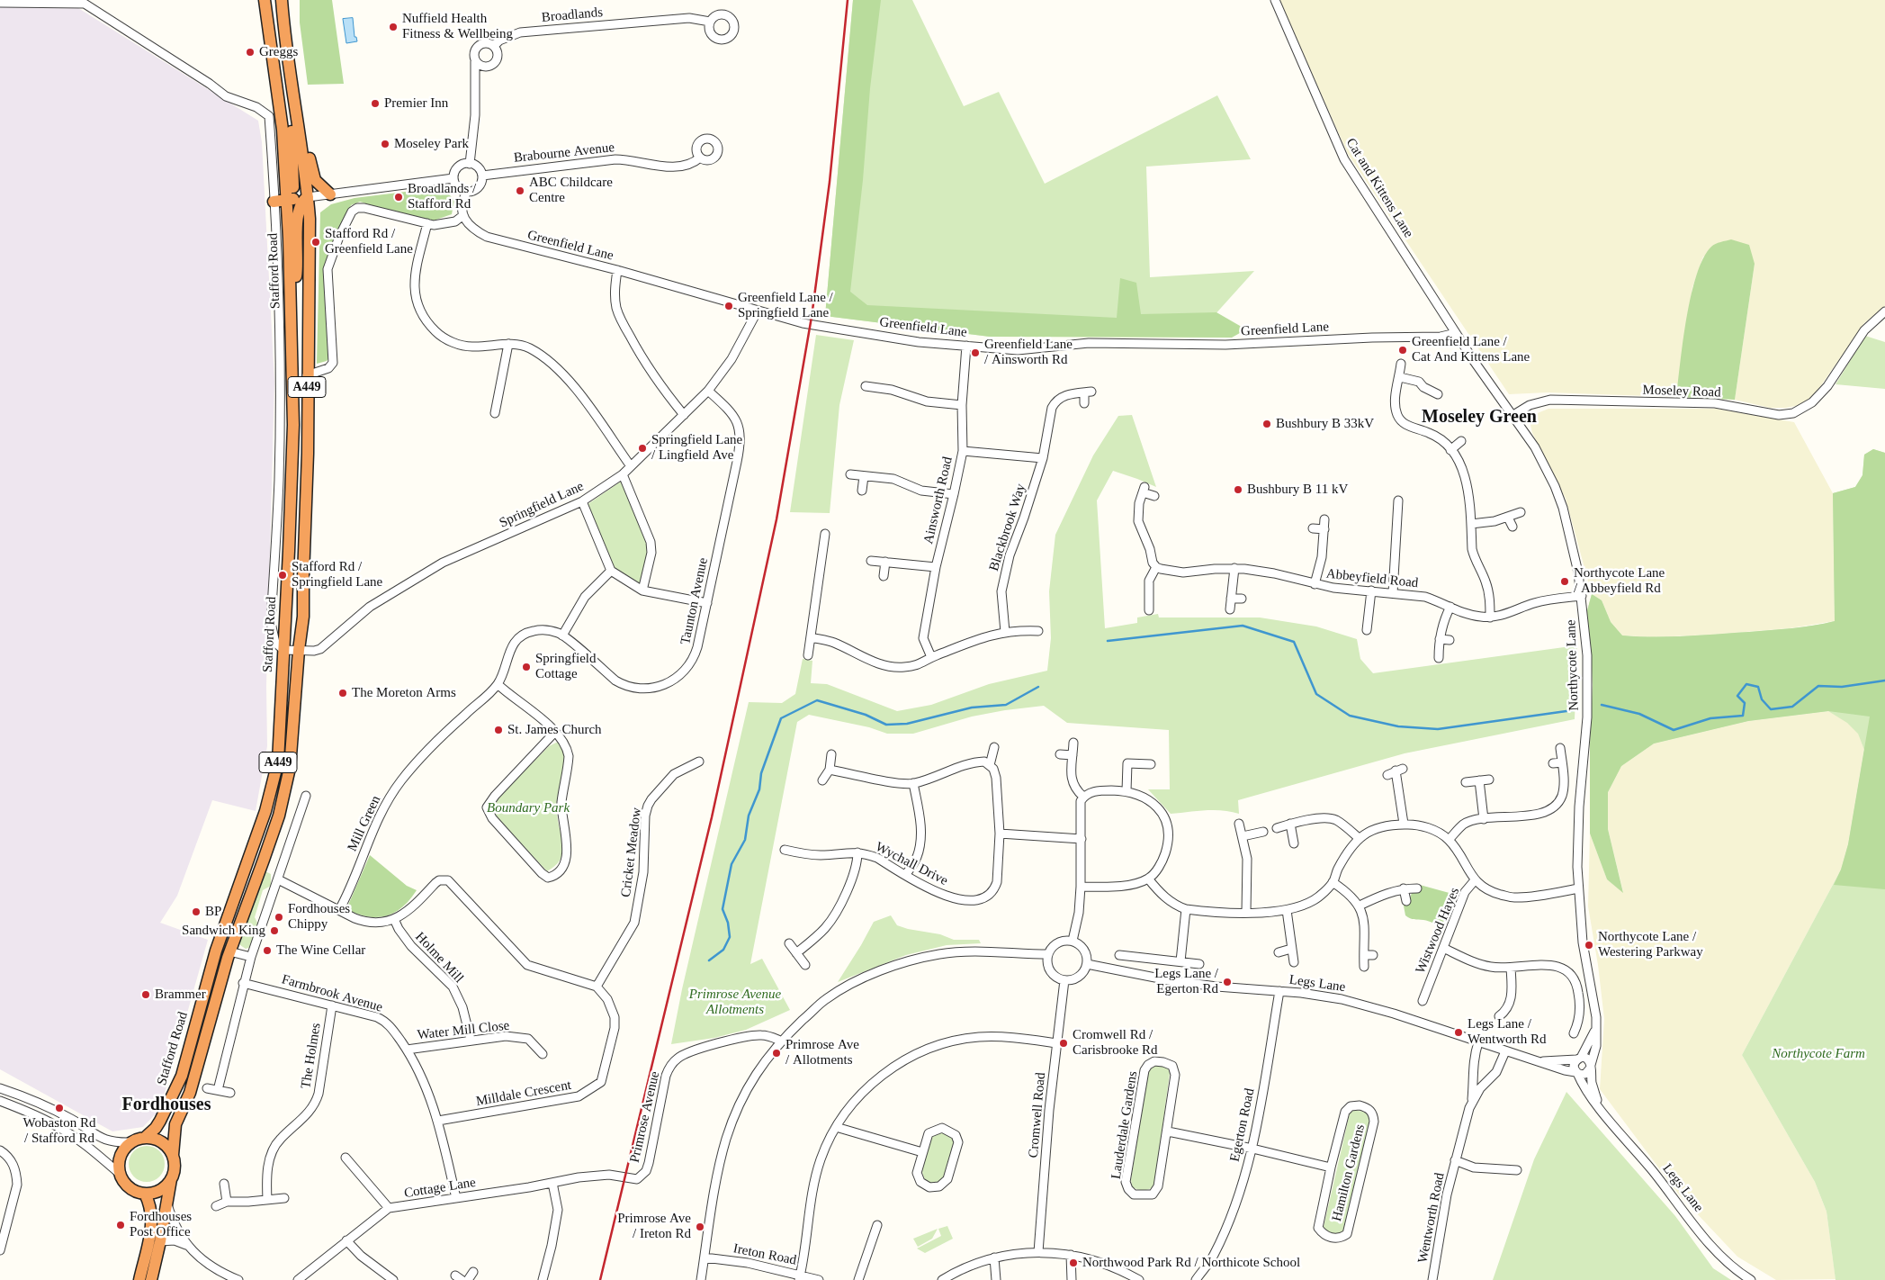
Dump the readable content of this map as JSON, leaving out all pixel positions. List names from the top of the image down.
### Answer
{
  "streets": {
    "highway": ["Stafford Road", "A449"],
    "street": [
      "Broadlands",
      "Brabourne Avenue",
      "Cat and Kittens Lane",
      "Greenfield Lane",
      "Moseley Road",
      "Ainsworth Road",
      "Springfield Lane",
      "Blackbrook Way",
      "Abbeyfield Road",
      "Taunton Avenue",
      "Northycote Lane",
      "Mill Green",
      "Cricket Meadow",
      "Wychall Drive",
      "Wistwood Hayes",
      "Holme Mill",
      "Legs Lane",
      "Farmbrook Avenue",
      "Water Mill Close",
      "The Holmes",
      "Milldale Crescent",
      "Cromwell Road",
      "Primrose Avenue",
      "Lauderdale Gardens",
      "Egerton Road",
      "Hamilton Gardens",
      "Cottage Lane",
      "Wentworth Road",
      "Ireton Road"
    ]
  },
  "crossings": [
    ["Cat and Kittens Lane", "Greenfield Lane"],
    ["Cat and Kittens Lane", "Northycote Lane"],
    ["Greenfield Lane", "Ainsworth Road"],
    ["Greenfield Lane", "Springfield Lane"],
    ["Greenfield Lane", "Northycote Lane"],
    ["Stafford Road", "A449"],
    ["Stafford Road", "Springfield Lane"],
    ["Moseley Road", "Northycote Lane"],
    ["Springfield Lane", "Taunton Avenue"],
    ["Abbeyfield Road", "Northycote Lane"],
    ["Taunton Avenue", "Mill Green"],
    ["Northycote Lane", "Legs Lane"],
    ["Cricket Meadow", "Milldale Crescent"],
    ["Holme Mill", "Water Mill Close"],
    ["Legs Lane", "Cromwell Road"],
    ["Legs Lane", "Egerton Road"],
    ["Legs Lane", "Wentworth Road"],
    ["Farmbrook Avenue", "Water Mill Close"],
    ["Farmbrook Avenue", "The Holmes"],
    ["Farmbrook Avenue", "Milldale Crescent"],
    ["Farmbrook Avenue", "Cottage Lane"],
    ["Primrose Avenue", "Cottage Lane"],
    ["Egerton Road", "Hamilton Gardens"]
  ],
  "districts": ["Moseley Green", "Fordhouses"],
  "parks": ["Boundary Park", "Primrose Avenue Allotments", "Northycote Farm"],
  "places": [
    "Nuffield Health Fitness & Wellbeing",
    "Greggs",
    "Premier Inn",
    "Moseley Park",
    "ABC Childcare Centre",
    "Broadlands / Stafford Rd",
    "Stafford Rd / Greenfield Lane",
    "Greenfield Lane / Springfield Lane",
    "Greenfield Lane / Cat And Kittens Lane",
    "Greenfield Lane / Ainsworth Rd",
    "Bushbury B 33kV",
    "Springfield Lane / Lingfield Ave",
    "Bushbury B 11 kV",
    "Stafford Rd / Springfield Lane",
    "Northycote Lane / Abbeyfield Rd",
    "Springfield Cottage",
    "The Moreton Arms",
    "St. James Church",
    "BP",
    "Fordhouses Chippy",
    "Sandwich King",
    "Northycote Lane / Westering Parkway",
    "The Wine Cellar",
    "Legs Lane / Egerton Rd",
    "Brammer",
    "Legs Lane / Wentworth Rd",
    "Cromwell Rd / Carisbrooke Rd",
    "Primrose Ave / Allotments",
    "Wobaston Rd / Stafford Rd",
    "Fordhouses Post Office",
    "Primrose Ave / Ireton Rd",
    "Northwood Park Rd / Northicote School"
  ]
}
